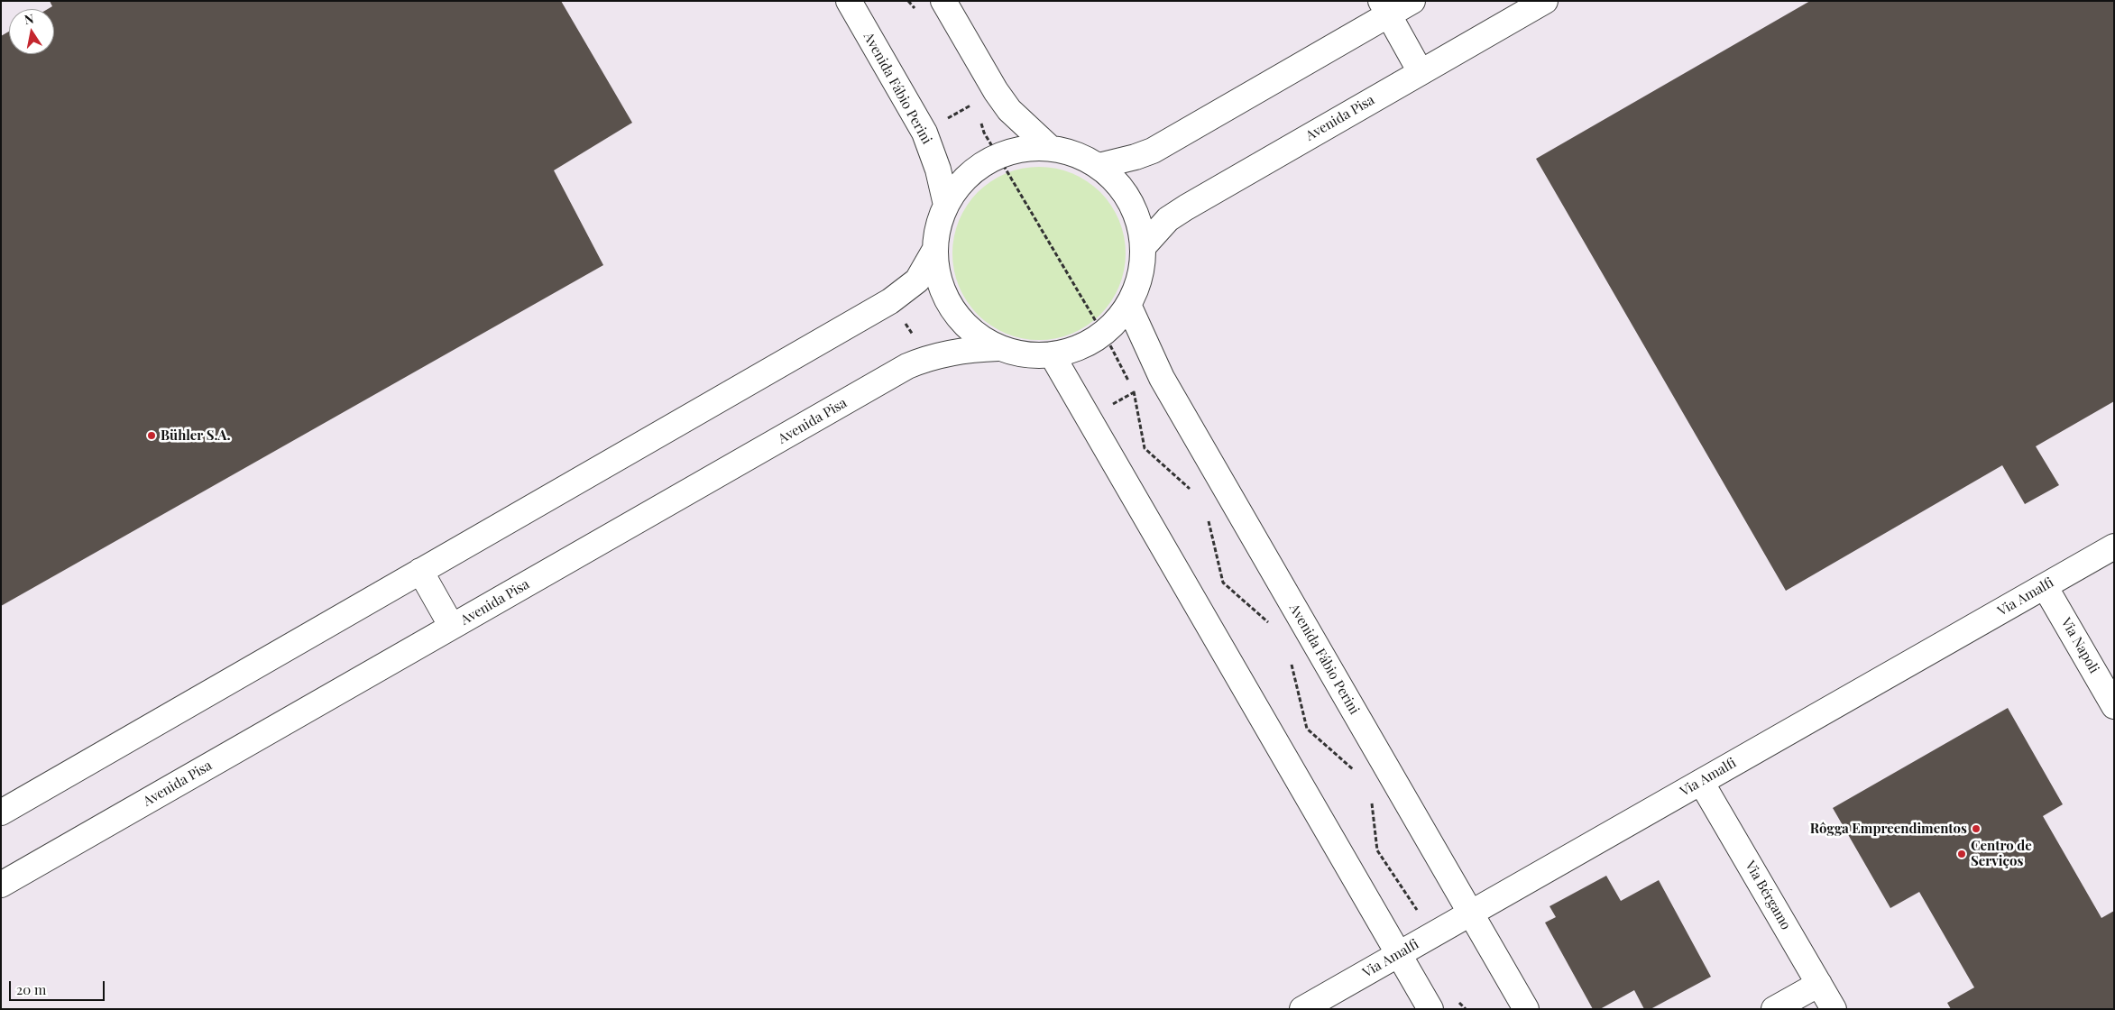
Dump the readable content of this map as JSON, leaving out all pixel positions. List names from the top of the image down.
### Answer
{
  "streets": {
    "street": [
      "Avenida Fábio Perini",
      "Avenida Pisa",
      "Via Amalfi",
      "Via Napoli",
      "Via Bérgamo"
    ]
  },
  "crossings": [
    ["Avenida Fábio Perini", "Via Amalfi"],
    ["Via Amalfi", "Via Napoli"],
    ["Via Amalfi", "Via Bérgamo"]
  ],
  "places": ["Bühler S.A.", "Rôgga Empreendimentos", "Centro de Serviços"],
  "scale_bar": "20 m",
  "north": "top"
}
